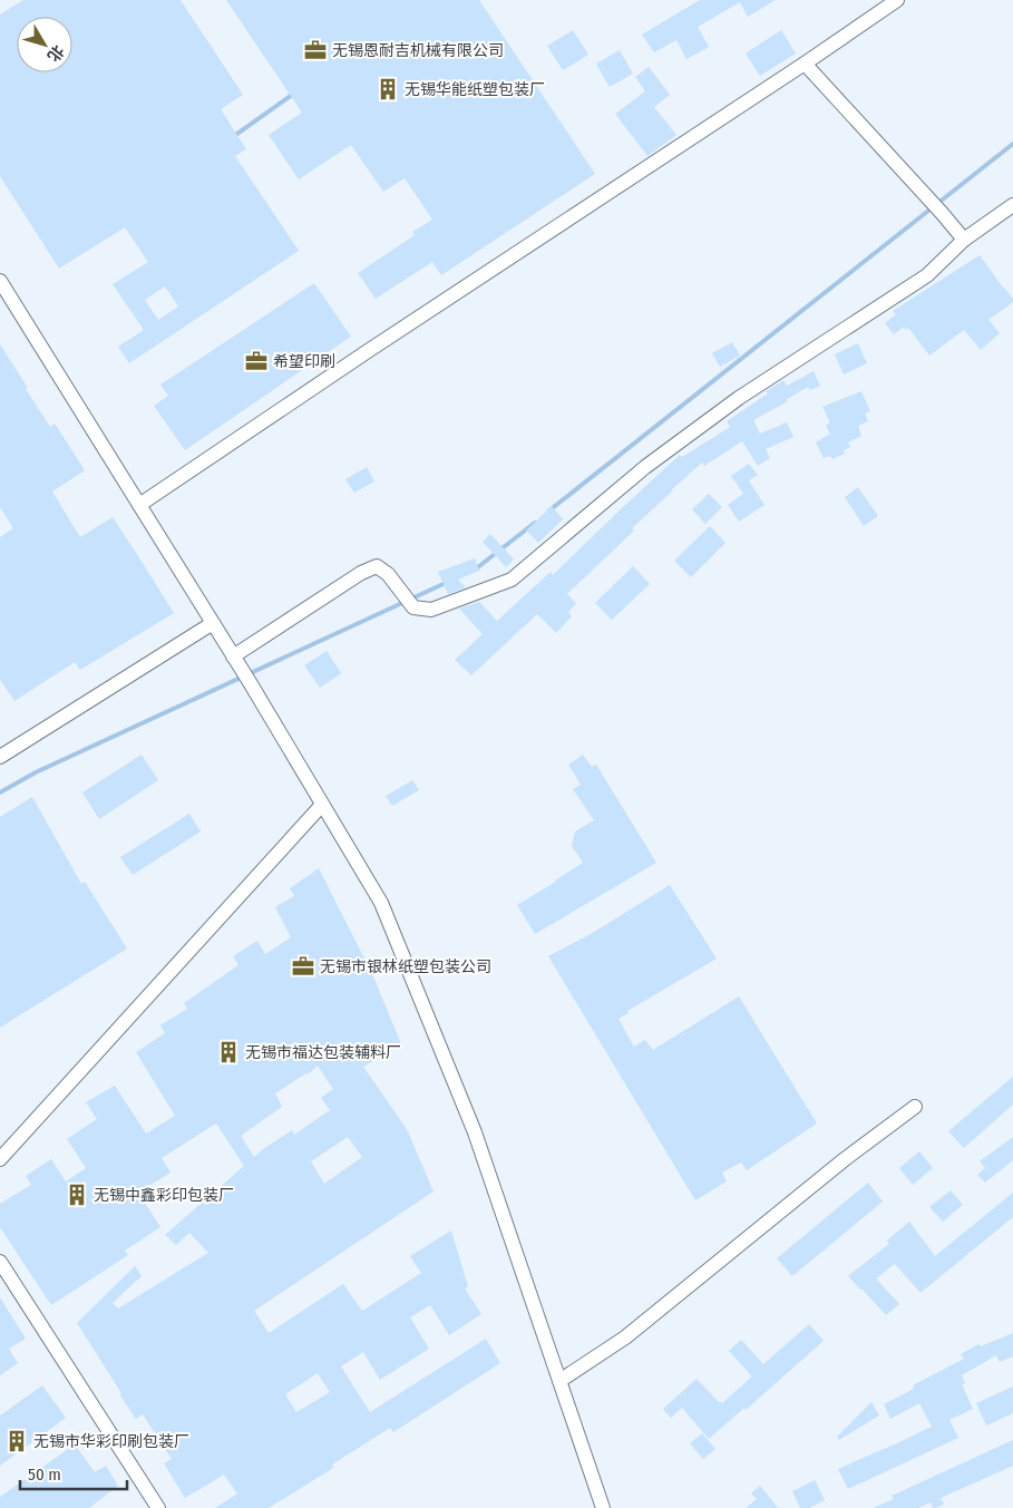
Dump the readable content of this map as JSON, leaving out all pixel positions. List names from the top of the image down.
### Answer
{
  "places": {
    "office": ["无锡恩耐吉机械有限公司", "希望印刷", "无锡市银林纸塑包装公司"],
    "building": [
      "无锡华能纸塑包装厂",
      "无锡市福达包装辅料厂",
      "无锡中鑫彩印包装厂",
      "无锡市华彩印刷包装厂"
    ]
  },
  "scale_bar": "50 m",
  "north": "bottom right"
}
